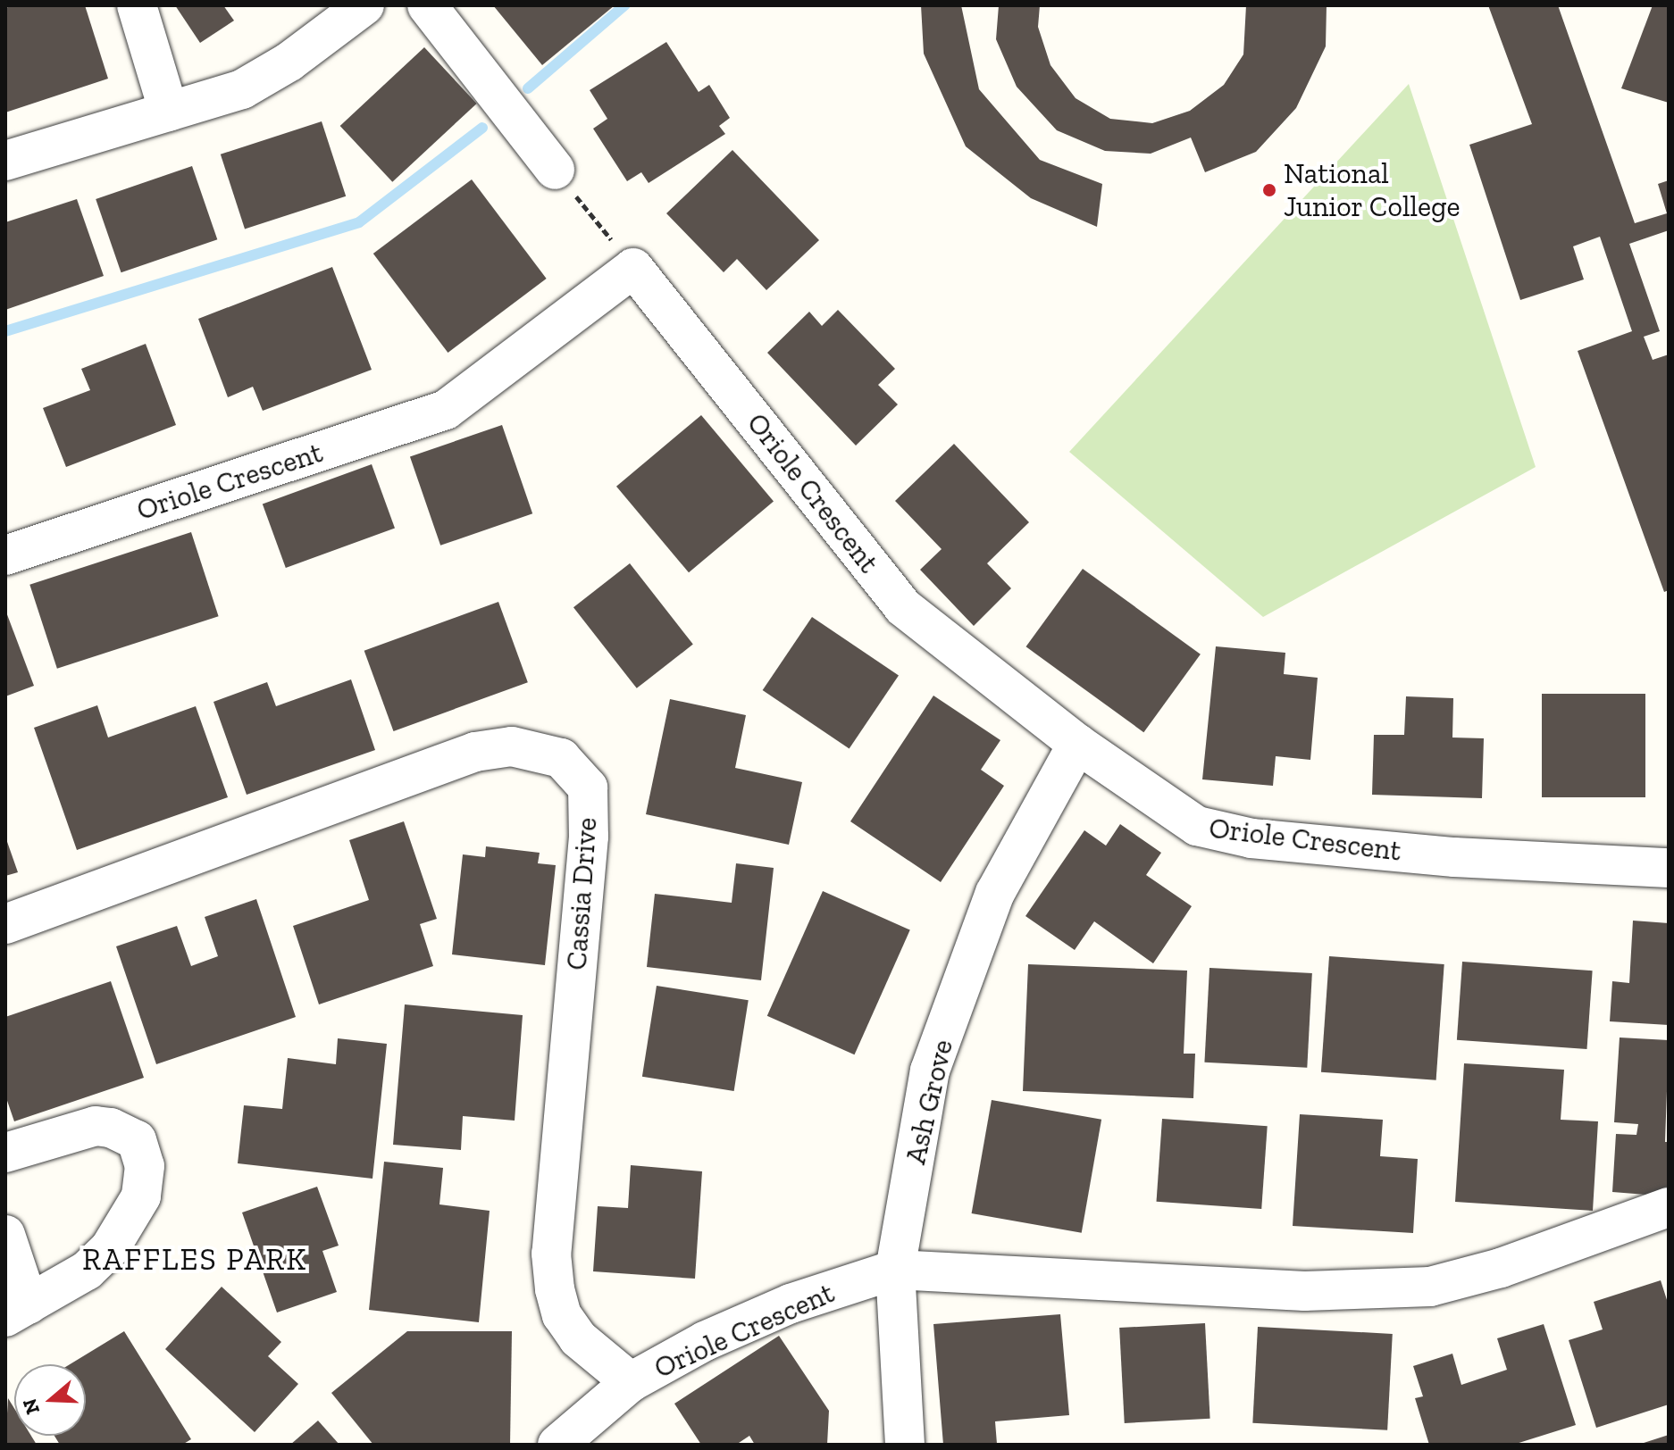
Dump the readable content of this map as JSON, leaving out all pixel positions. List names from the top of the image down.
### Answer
{
  "streets": {
    "street": ["Oriole Crescent", "Cassia Drive", "Ash Grove"]
  },
  "crossings": [
    ["Oriole Crescent", "Cassia Drive"],
    ["Oriole Crescent", "Ash Grove"]
  ],
  "districts": ["RAFFLES PARK"],
  "places": ["National Junior College"],
  "north": "left"
}
